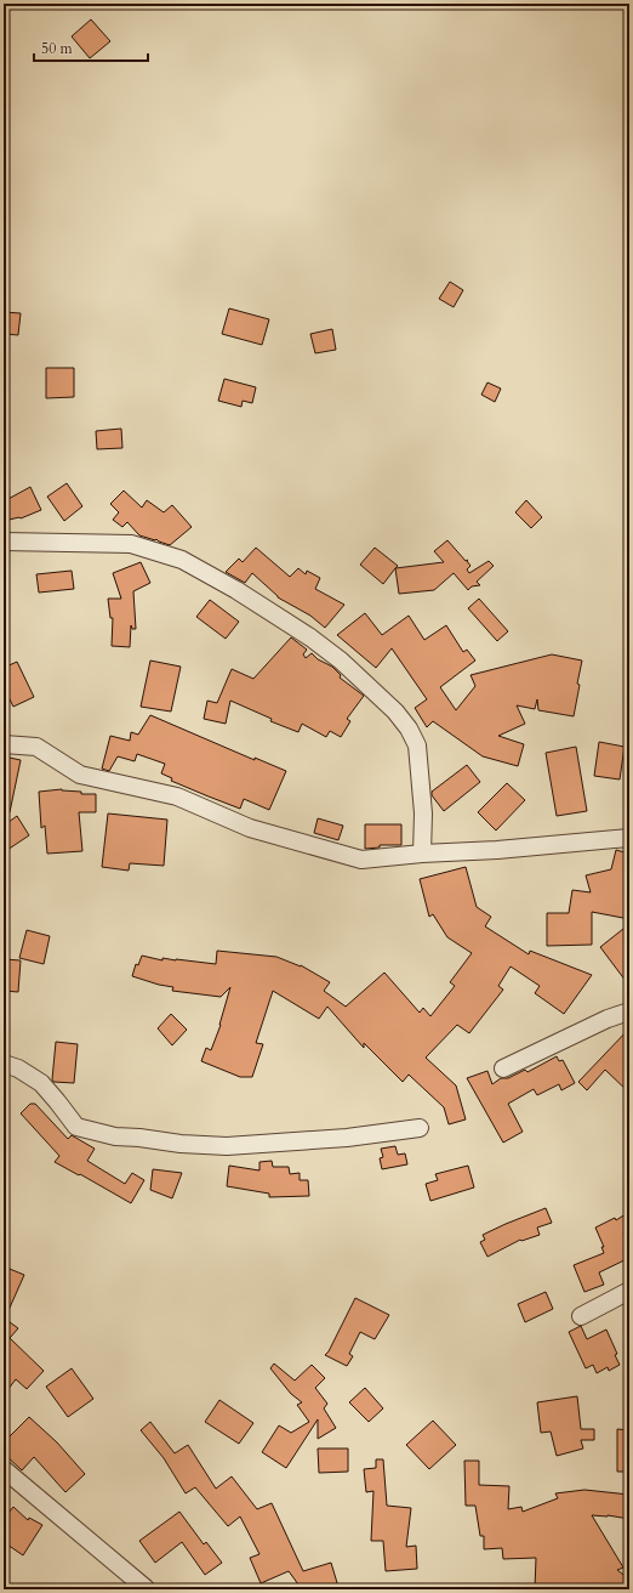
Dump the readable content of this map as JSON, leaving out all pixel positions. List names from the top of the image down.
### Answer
{
  "scale_bar": "50 m"
}
